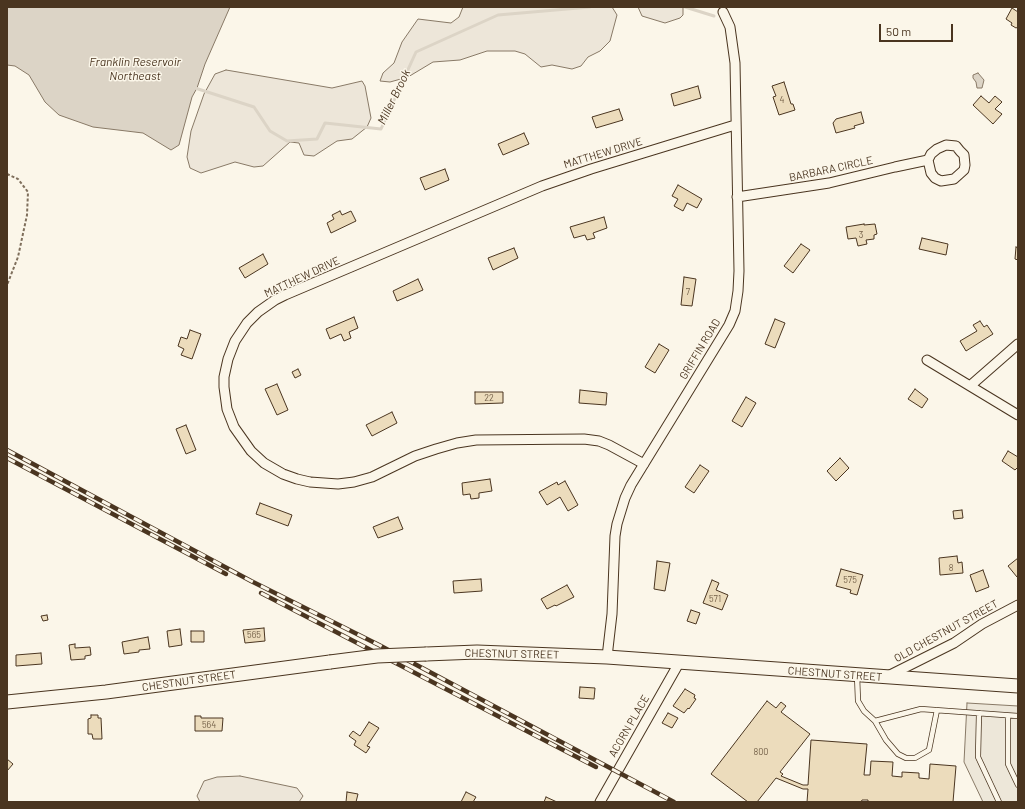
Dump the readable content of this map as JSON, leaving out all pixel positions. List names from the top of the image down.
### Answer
{
  "streets": {
    "main road": ["CHESTNUT STREET"],
    "street": [
      "MATTHEW DRIVE",
      "BARBARA CIRCLE",
      "GRIFFIN ROAD",
      "OLD CHESTNUT STREET",
      "ACORN PLACE"
    ]
  },
  "crossings": [
    ["MATTHEW DRIVE", "GRIFFIN ROAD"],
    ["BARBARA CIRCLE", "GRIFFIN ROAD"],
    ["GRIFFIN ROAD", "CHESTNUT STREET"],
    ["OLD CHESTNUT STREET", "CHESTNUT STREET"],
    ["CHESTNUT STREET", "ACORN PLACE"]
  ],
  "water": ["Franklin Reservoir Northeast", "Miller Brook"],
  "house_numbers": [
    "4",
    "3",
    "7",
    "22",
    "8",
    "575",
    "571",
    "565",
    "564",
    "800"
  ],
  "scale_bar": "50 m"
}
